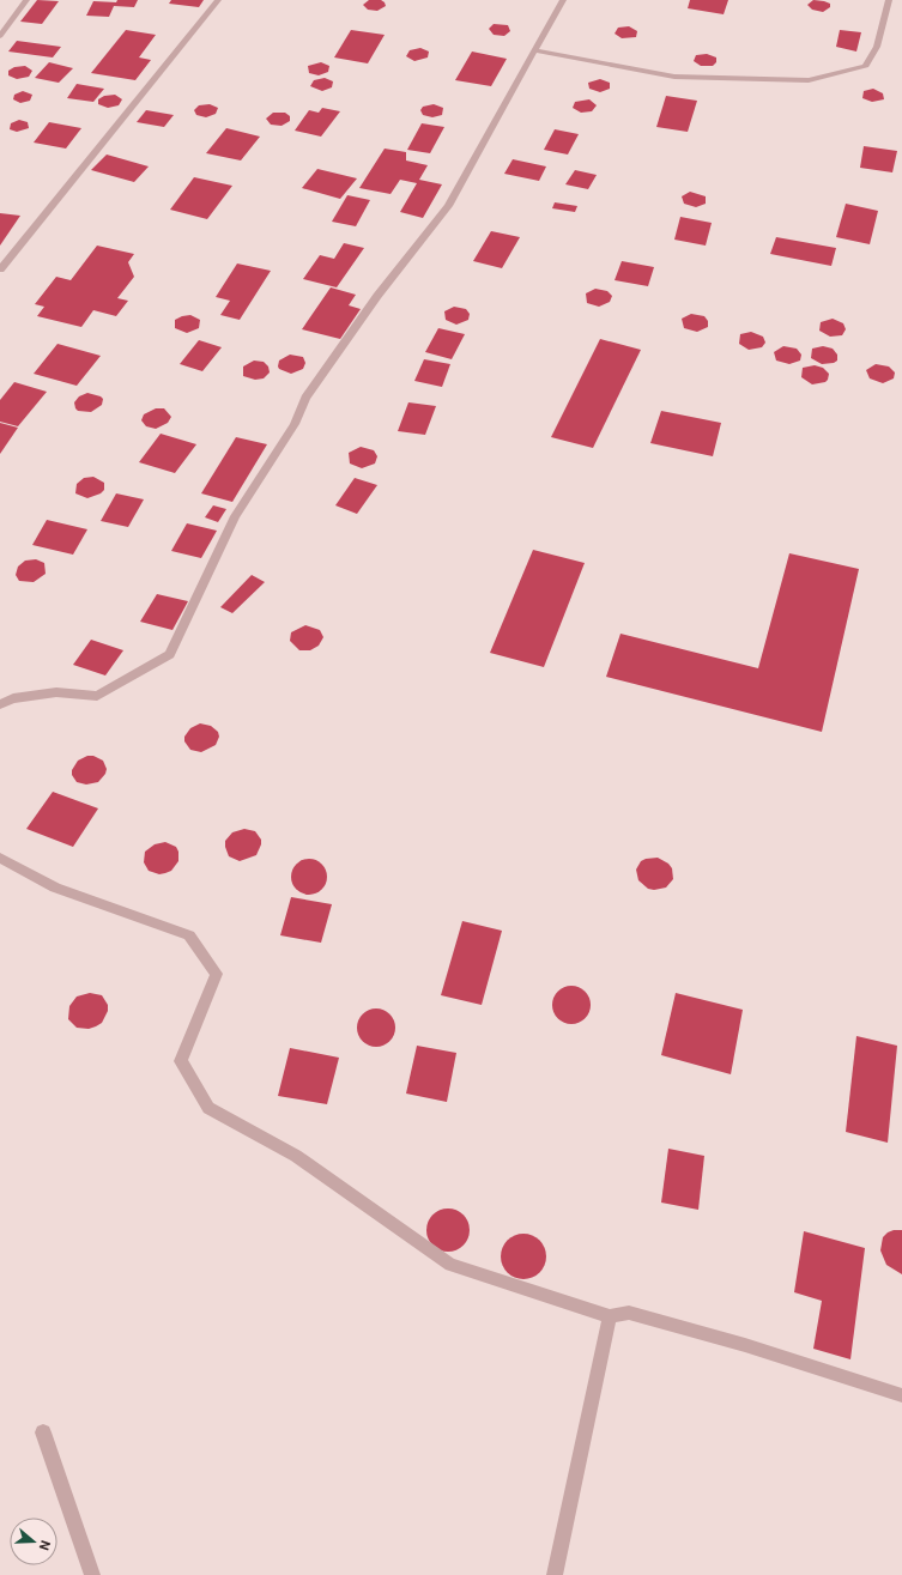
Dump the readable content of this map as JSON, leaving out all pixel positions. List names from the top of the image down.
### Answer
{
  "north": "right"
}
